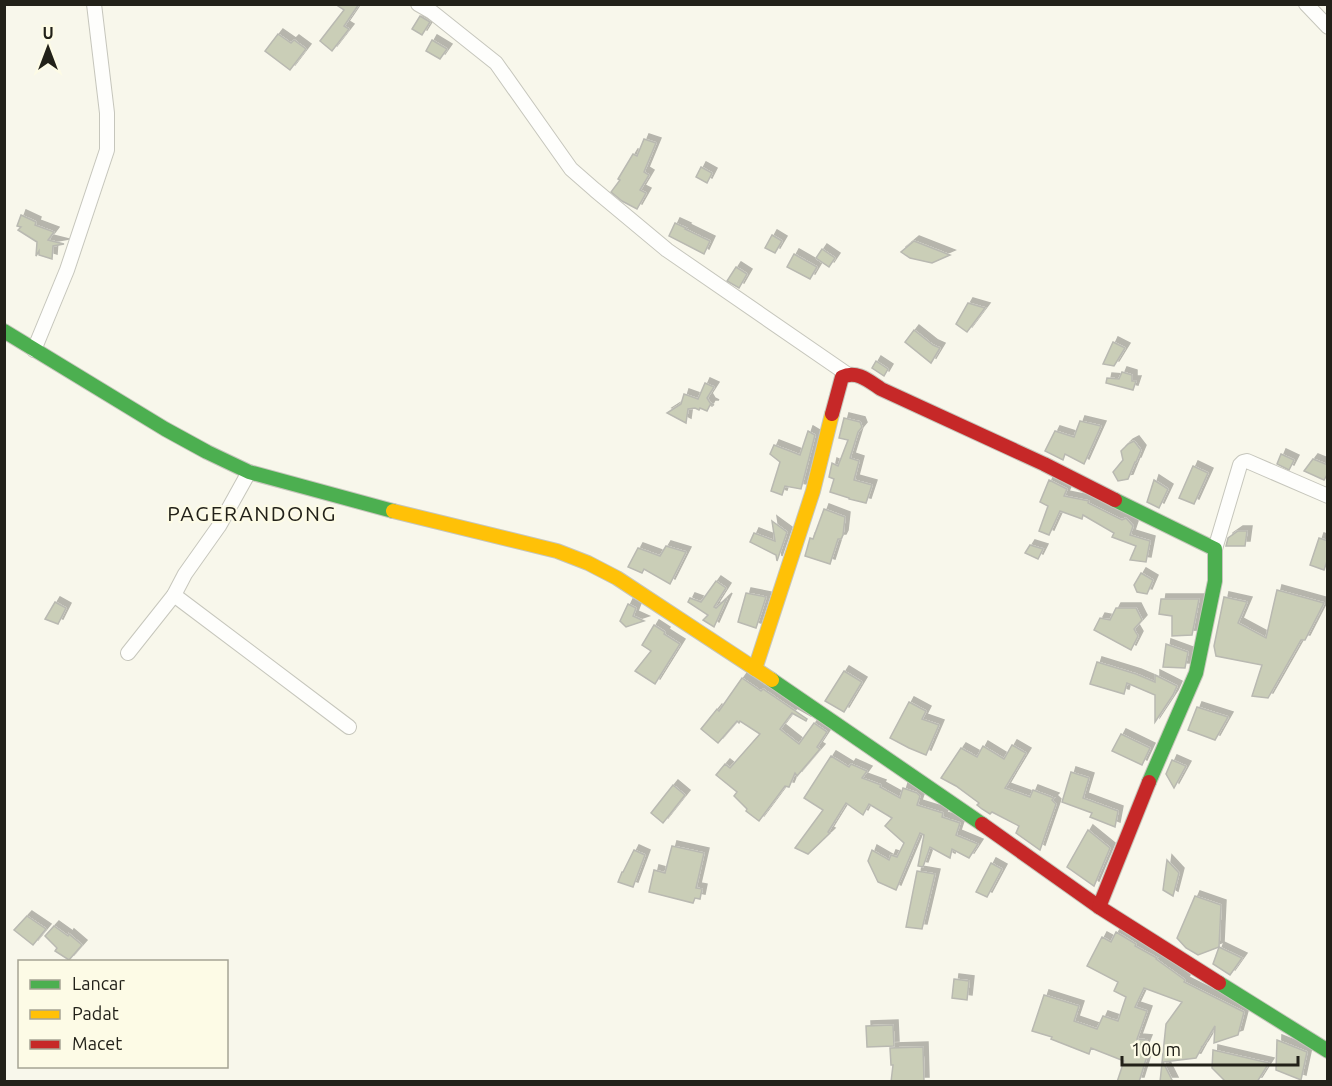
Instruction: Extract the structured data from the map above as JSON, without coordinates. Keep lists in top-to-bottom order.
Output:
{
  "districts": ["PAGERANDONG"],
  "legend": ["Lancar", "Padat", "Macet"],
  "scale_bar": "100 m",
  "north": "top"
}
